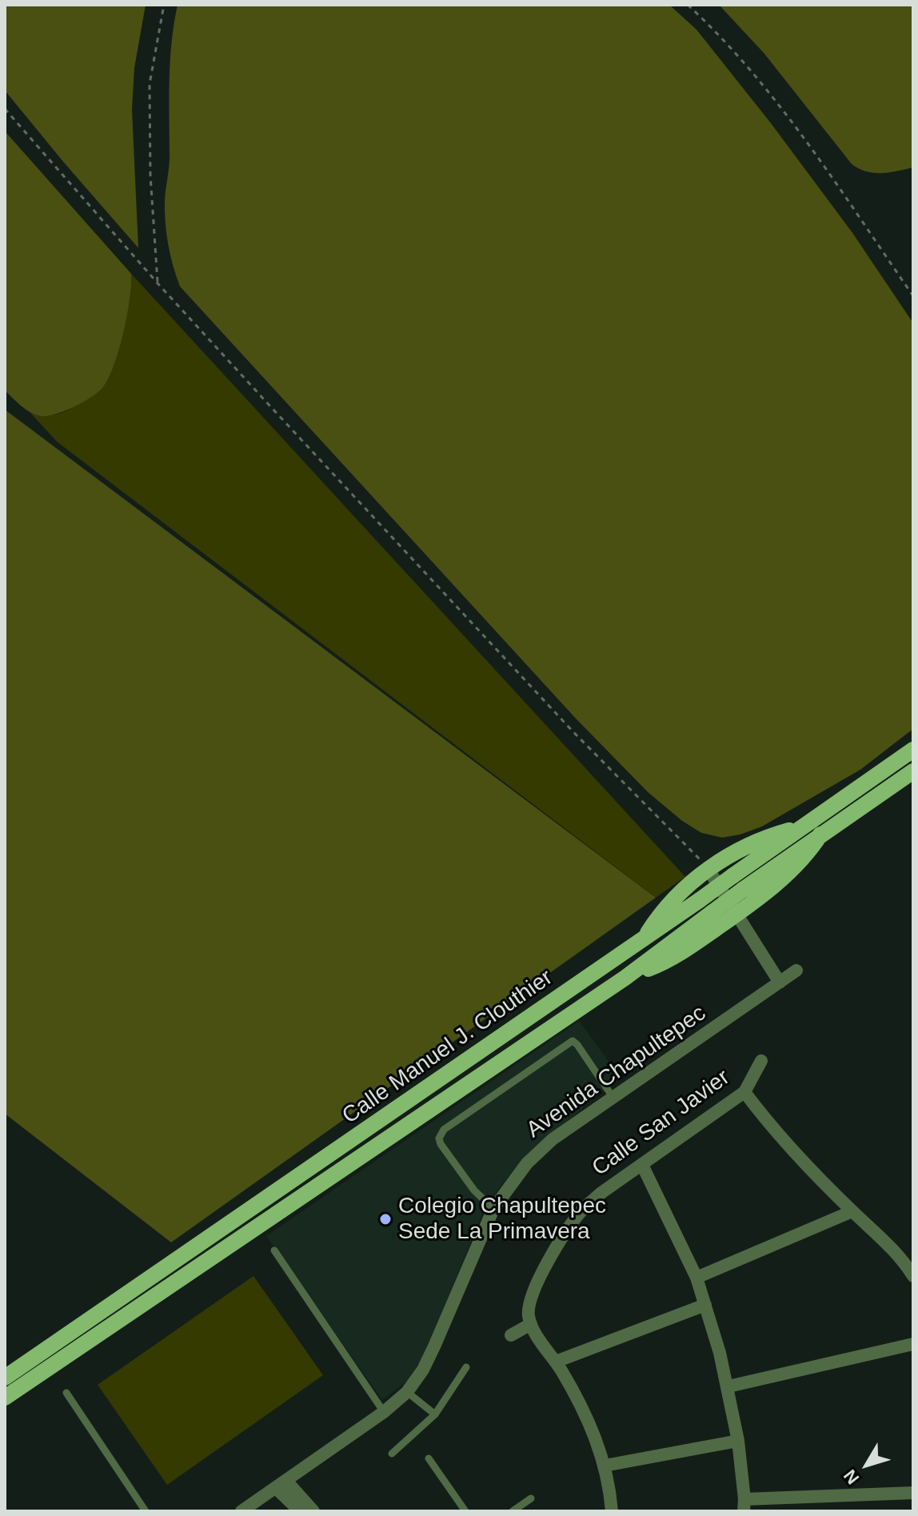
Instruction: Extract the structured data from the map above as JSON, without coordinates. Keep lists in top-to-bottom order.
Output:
{
  "streets": {
    "main road": ["Calle Manuel J. Clouthier"],
    "street": ["Avenida Chapultepec", "Calle San Javier"]
  },
  "places": ["Colegio Chapultepec Sede La Primavera"],
  "north": "bottom left"
}
